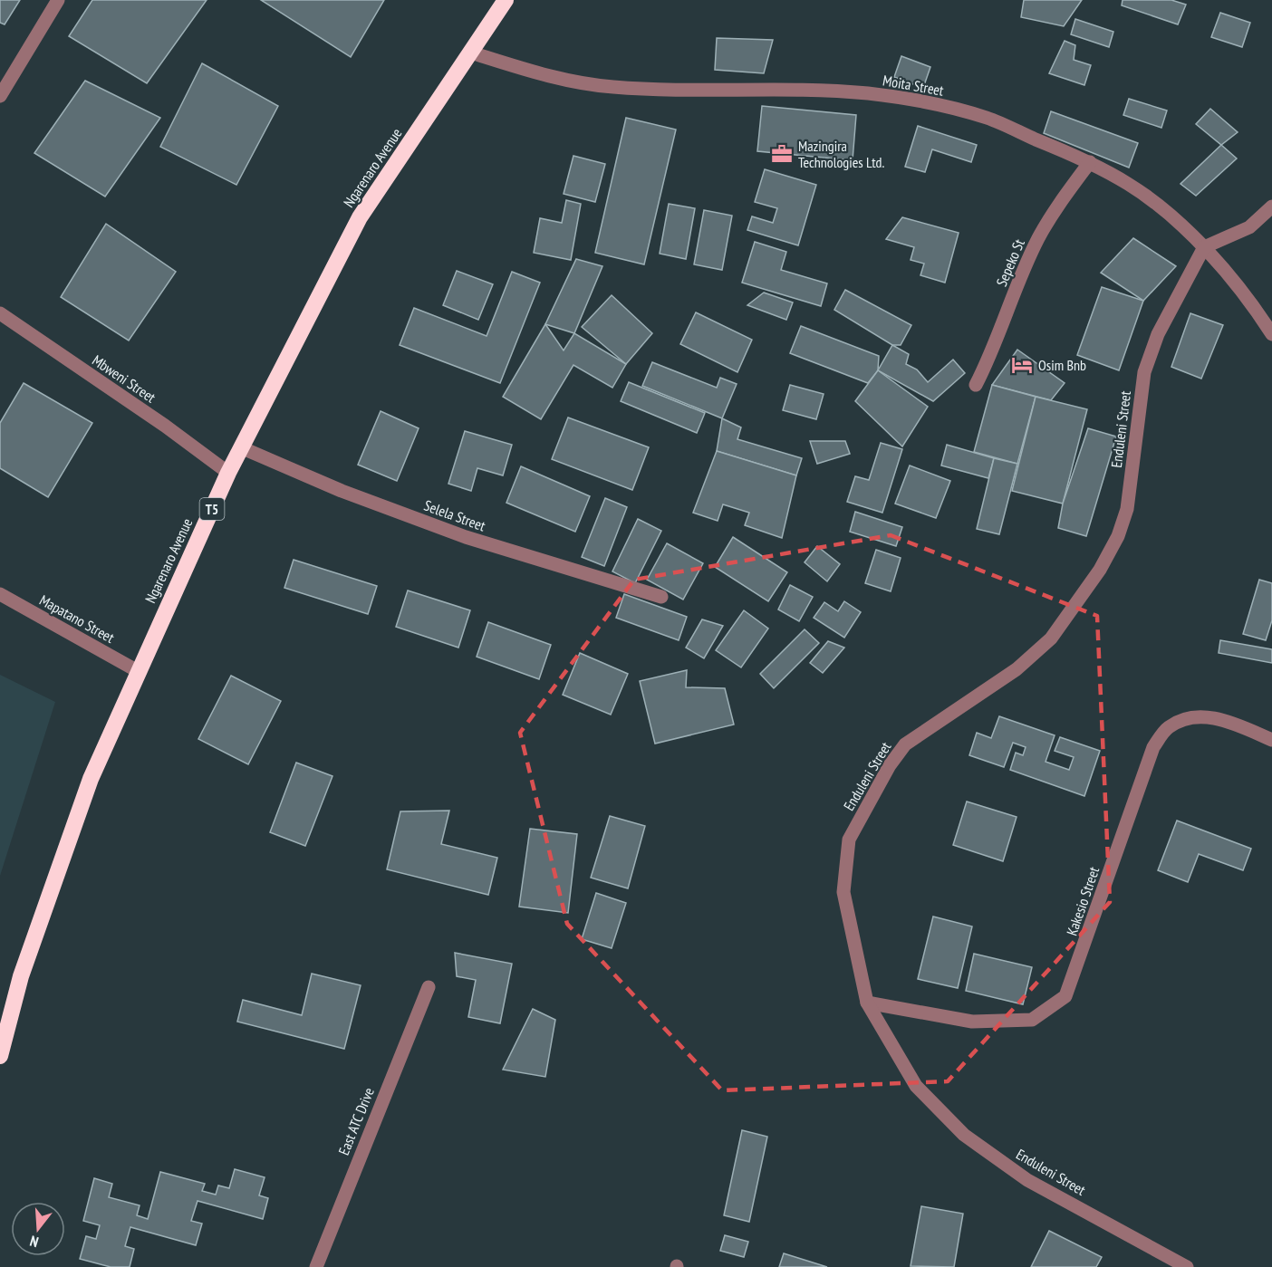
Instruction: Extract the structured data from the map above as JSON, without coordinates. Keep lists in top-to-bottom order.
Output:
{
  "streets": {
    "highway": ["Ngarenaro Avenue", "T5"],
    "street": [
      "Moita Street",
      "Sepeko St",
      "Mbweni Street",
      "Enduleni Street",
      "Selela Street",
      "Mapatano Street",
      "Kakesio Street",
      "East ATC Drive"
    ]
  },
  "crossings": [
    ["Moita Street", "Ngarenaro Avenue"],
    ["Moita Street", "Sepeko St"],
    ["Moita Street", "Enduleni Street"],
    ["Ngarenaro Avenue", "Mbweni Street"],
    ["Ngarenaro Avenue", "Selela Street"],
    ["Ngarenaro Avenue", "Mapatano Street"],
    ["Enduleni Street", "Kakesio Street"]
  ],
  "places": {
    "office": ["Mazingira Technologies Ltd."],
    "hotel": ["Osim Bnb"]
  },
  "north": "bottom"
}
